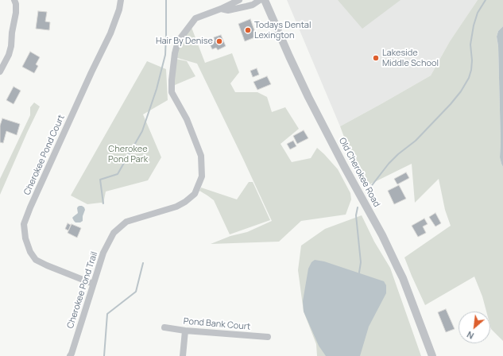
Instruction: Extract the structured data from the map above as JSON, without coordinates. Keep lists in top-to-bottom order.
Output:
{
  "streets": {
    "street": [
      "Cherokee Pond Court",
      "Old Cherokee Road",
      "Cherokee Pond Trail",
      "Pond Bank Court"
    ]
  },
  "crossings": [
    ["Cherokee Pond Court", "Cherokee Pond Trail"]
  ],
  "parks": ["Cherokee Pond Park"],
  "places": ["Todays Dental Lexington", "Hair By Denise", "Lakeside Middle School"],
  "north": "bottom left"
}
